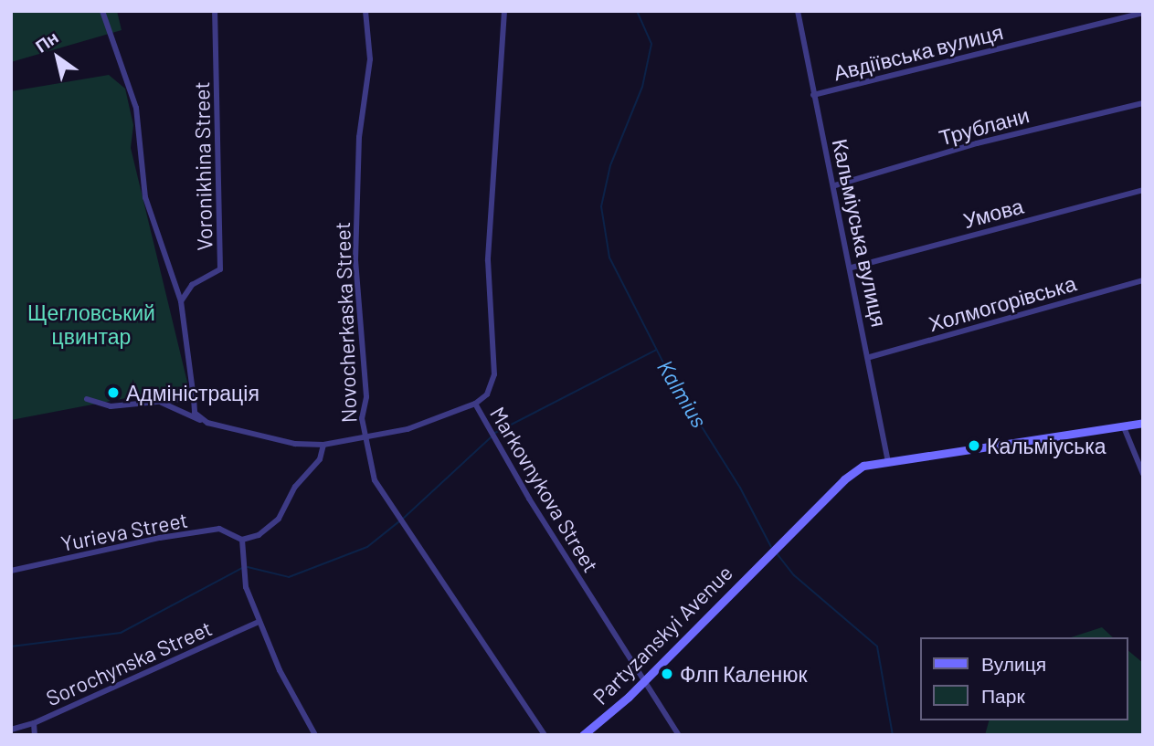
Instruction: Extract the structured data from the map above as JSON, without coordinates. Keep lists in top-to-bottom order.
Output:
{
  "streets": {
    "street": [
      "Авдіївська вулиця",
      "Трублани",
      "Voronikhina Street",
      "Умова",
      "Кальміуська вулиця",
      "Холмогорівська",
      "Novocherkaska Street",
      "Markovnykova Street",
      "Yurieva Street",
      "Partyzanskyi Avenue",
      "Sorochynska Street"
    ]
  },
  "crossings": [
    ["Авдіївська вулиця", "Кальміуська вулиця"],
    ["Трублани", "Кальміуська вулиця"],
    ["Умова", "Кальміуська вулиця"],
    ["Кальміуська вулиця", "Холмогорівська"],
    ["Кальміуська вулиця", "Partyzanskyi Avenue"],
    ["Markovnykova Street", "Partyzanskyi Avenue"]
  ],
  "water": ["Kalmius"],
  "parks": ["Щегловський цвинтар"],
  "places": ["Адміністрація", "Кальміуська", "Флп Каленюк"],
  "legend": ["Вулиця", "Парк"],
  "north": "top left"
}
